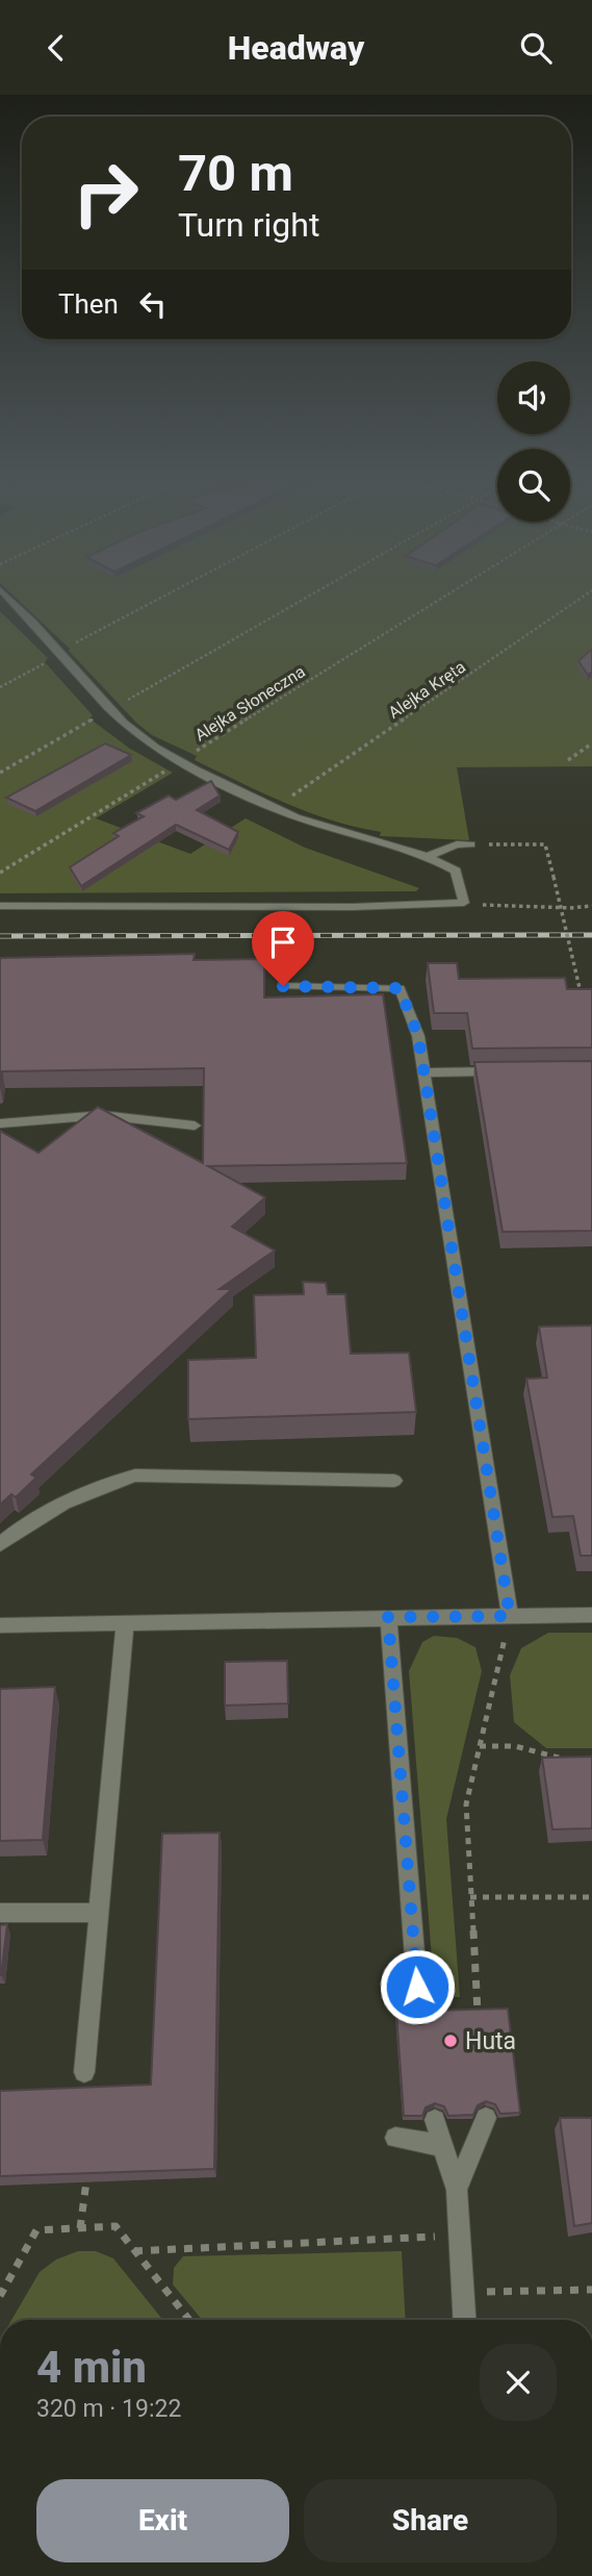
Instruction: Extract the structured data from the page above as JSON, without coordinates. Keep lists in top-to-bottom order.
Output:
{
  "streets": {
    "path": ["Alejka Kręta", "Alejka Słoneczna"]
  },
  "places": ["Huta"],
  "page": {
    "header": "Headway",
    "turn": ["70 m", "Turn right"],
    "then": "Then",
    "heading": ["4 min", "320 m · 19:22"],
    "buttons": ["Exit", "Share"]
  }
}
